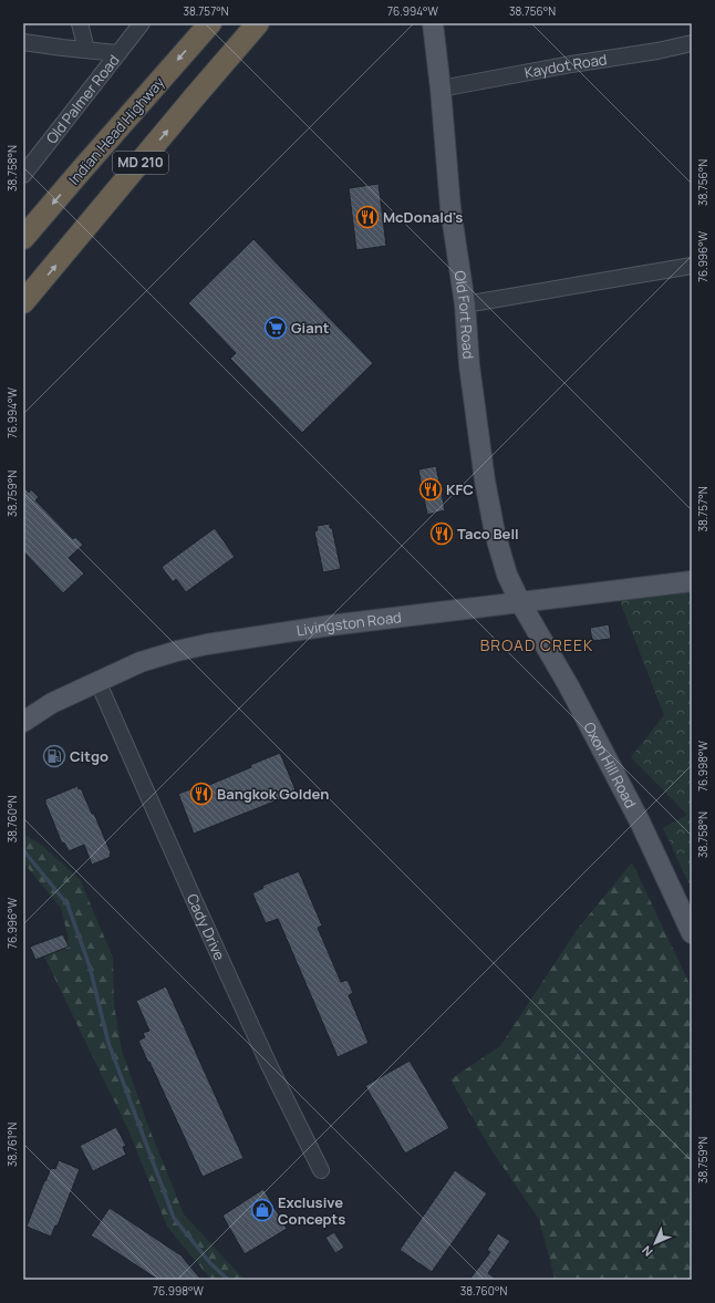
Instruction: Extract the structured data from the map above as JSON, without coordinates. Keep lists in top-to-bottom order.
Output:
{
  "streets": {
    "highway": ["Indian Head Highway", "MD 210"],
    "main road": ["Old Fort Road", "Livingston Road", "Oxon Hill Road"],
    "street": ["Kaydot Road", "Old Palmer Road", "Cady Drive"]
  },
  "crossings": [
    ["Kaydot Road", "Old Fort Road"],
    ["Old Fort Road", "Livingston Road"],
    ["Old Fort Road", "Oxon Hill Road"],
    ["Livingston Road", "Oxon Hill Road"],
    ["Livingston Road", "Cady Drive"]
  ],
  "districts": ["BROAD CREEK"],
  "places": {
    "restaurant": [
      "McDonald's",
      "KFC",
      "Taco Bell",
      "Bangkok Golden"
    ],
    "supermarket": ["Giant"],
    "fuel station": ["Citgo"],
    "shop": ["Exclusive Concepts"]
  },
  "north": "bottom left",
  "coordinates": [
    "38.757°N",
    "76.994°W",
    "38.756°N",
    "38.758°N",
    "76.996°W",
    "38.759°N",
    "76.998°W",
    "38.760°N",
    "38.761°N"
  ]
}
